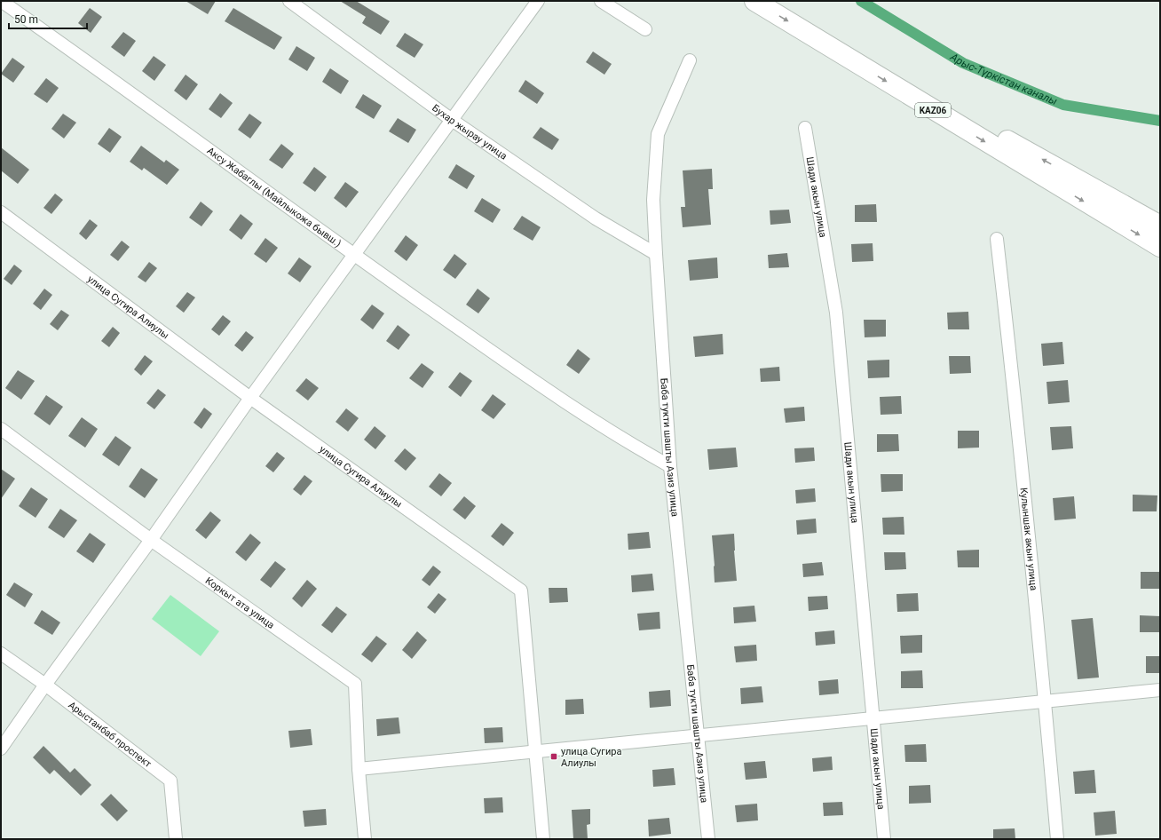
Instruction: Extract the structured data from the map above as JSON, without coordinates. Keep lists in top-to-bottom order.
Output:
{
  "streets": {
    "highway": ["KАZ06"],
    "street": [
      "Бухар жырау улица",
      "Аксу Жабаглы (Майлыкожа бывш.)",
      "Шади акын улица",
      "улица Сугира Алиулы",
      "Баба тукти шашты Азиз улица",
      "Кулыншак акын улица",
      "Коркыт ата улица",
      "Арыстанбаб проспект"
    ]
  },
  "crossings": [
    ["Бухар жырау улица", "Баба тукти шашты Азиз улица"],
    ["Аксу Жабаглы (Майлыкожа бывш.)", "Баба тукти шашты Азиз улица"]
  ],
  "water": ["Арыс-Түркістан каналы"],
  "places": {
    "transit": ["улица Сугира Алиулы"]
  },
  "scale_bar": "50 m"
}
